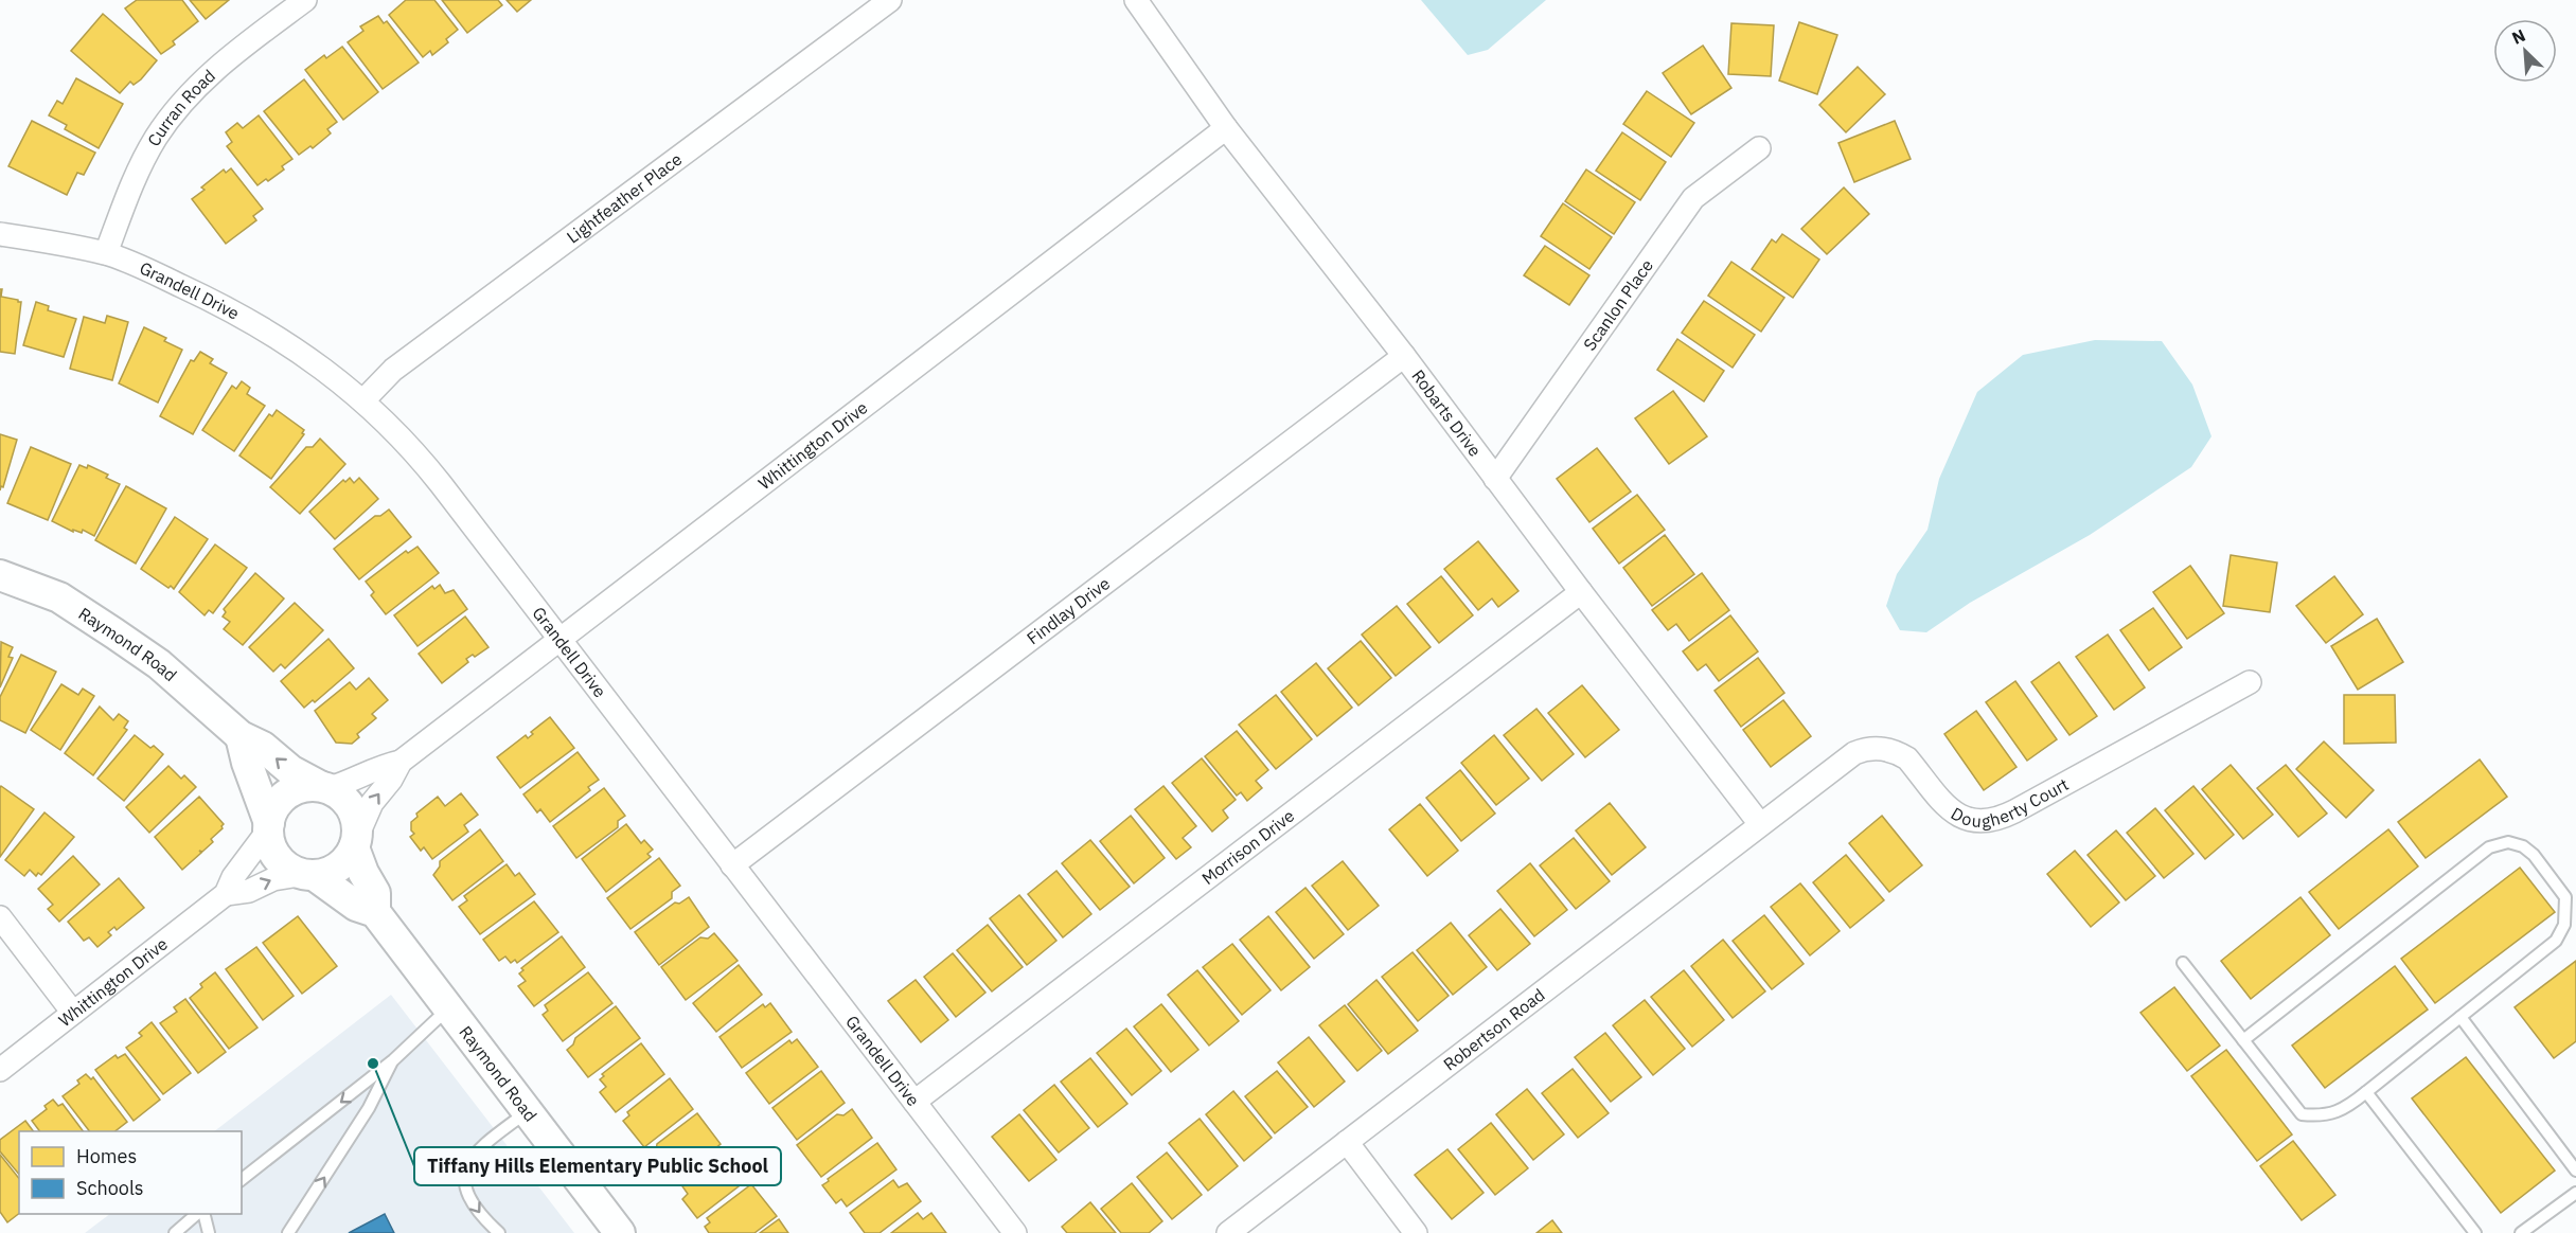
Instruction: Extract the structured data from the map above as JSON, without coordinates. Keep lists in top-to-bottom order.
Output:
{
  "streets": {
    "street": [
      "Curran Road",
      "Lightfeather Place",
      "Grandell Drive",
      "Scanlon Place",
      "Robarts Drive",
      "Whittington Drive",
      "Findlay Drive",
      "Raymond Road",
      "Dougherty Court",
      "Morrison Drive",
      "Robertson Road"
    ]
  },
  "crossings": [
    ["Curran Road", "Grandell Drive"],
    ["Lightfeather Place", "Grandell Drive"],
    ["Grandell Drive", "Whittington Drive"],
    ["Grandell Drive", "Findlay Drive"],
    ["Grandell Drive", "Morrison Drive"],
    ["Scanlon Place", "Robarts Drive"],
    ["Robarts Drive", "Whittington Drive"],
    ["Robarts Drive", "Findlay Drive"],
    ["Robarts Drive", "Dougherty Court"],
    ["Robarts Drive", "Morrison Drive"],
    ["Robarts Drive", "Robertson Road"],
    ["Whittington Drive", "Raymond Road"],
    ["Dougherty Court", "Robertson Road"]
  ],
  "places": ["Tiffany Hills Elementary Public School"],
  "legend": ["Homes", "Schools"],
  "north": "top left"
}
